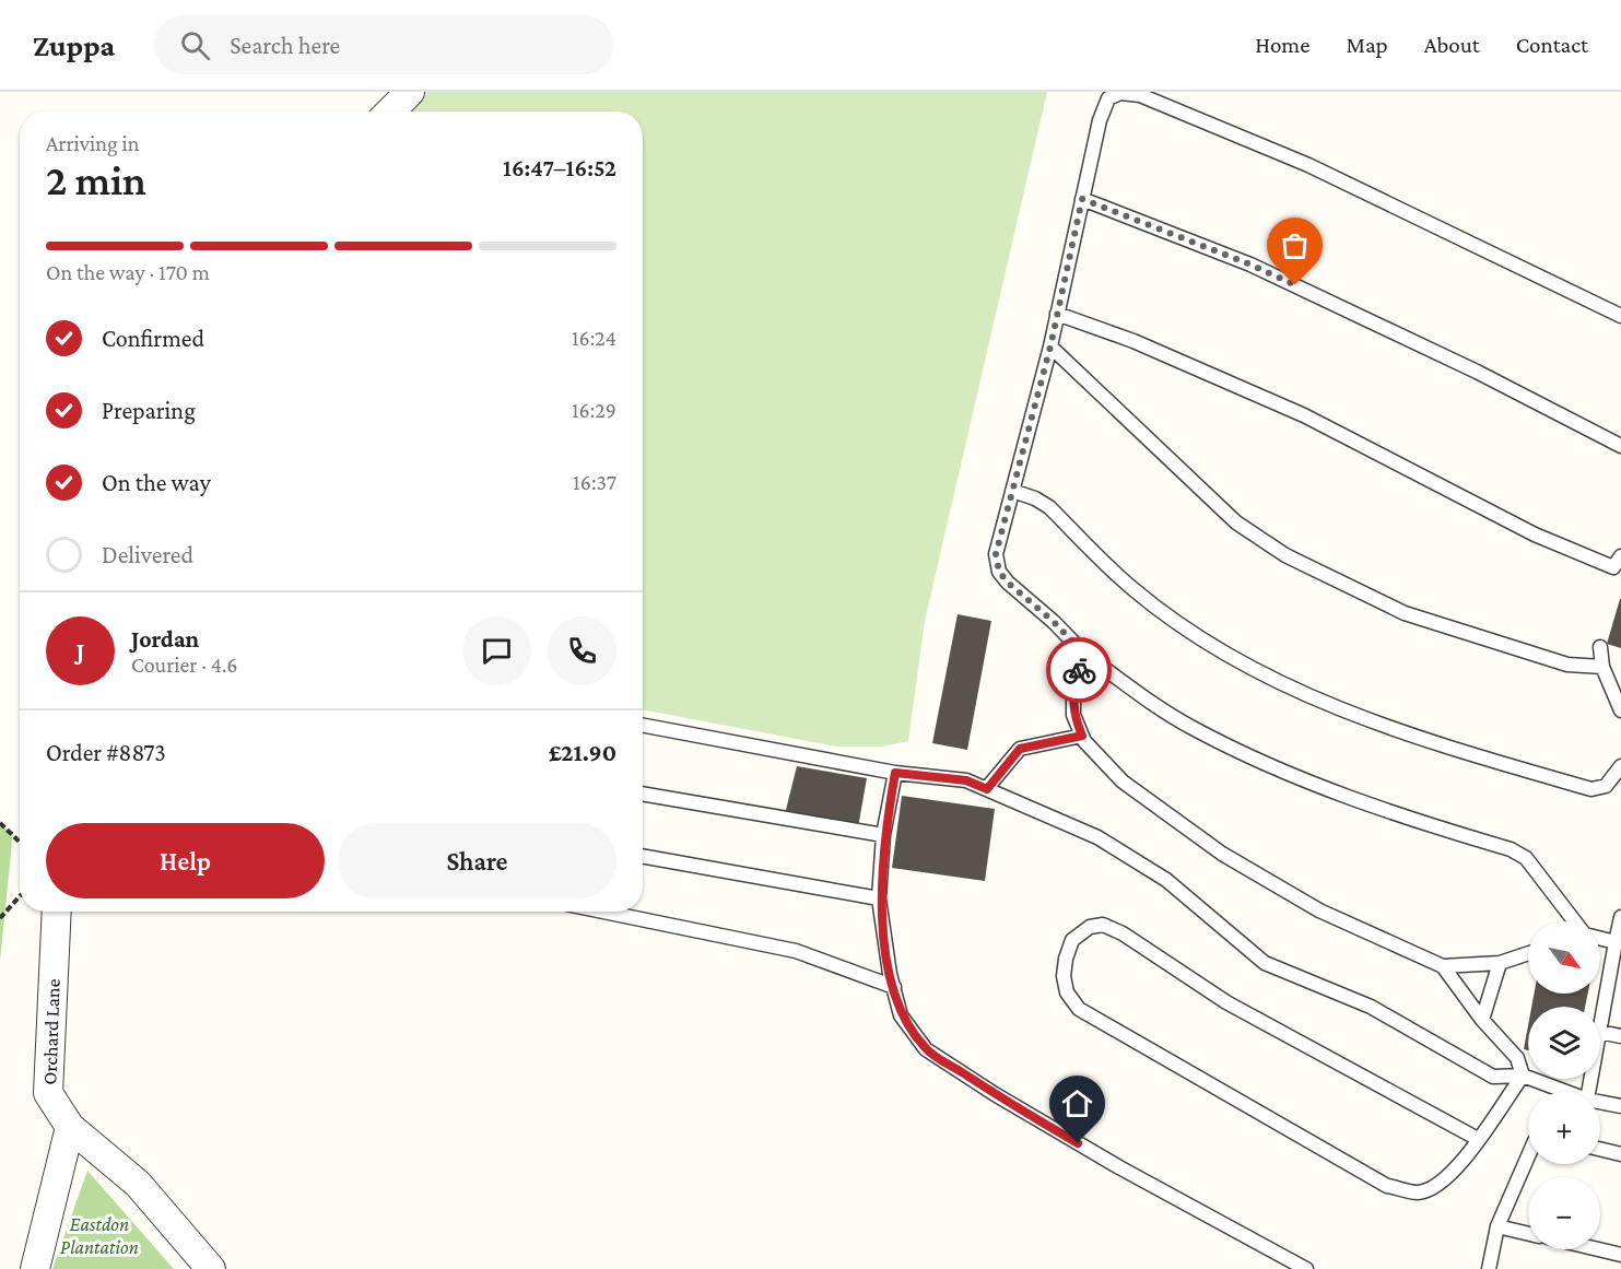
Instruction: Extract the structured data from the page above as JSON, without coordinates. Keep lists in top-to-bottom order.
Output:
{
  "streets": {
    "street": ["Orchard Lane"]
  },
  "parks": ["Eastdon Plantation"],
  "north": "bottom right",
  "page": {
    "header": "Zuppa",
    "search": "Search here",
    "nav": [
      "Home",
      "Map",
      "About",
      "Contact"
    ],
    "heading": ["2 min", "Arriving in", "16:47–16:52"],
    "panel": [
      "Jordan",
      "Courier · 4.6",
      "Order #8873",
      "£21.90"
    ],
    "bar": "On the way · 170 m",
    "list": [
      ["Confirmed", "16:24"],
      ["Preparing", "16:29"],
      ["On the way", "16:37"],
      "Delivered"
    ],
    "round": "J",
    "buttons": ["Help", "Share"],
    "map_buttons": ["+", "−"]
  }
}
